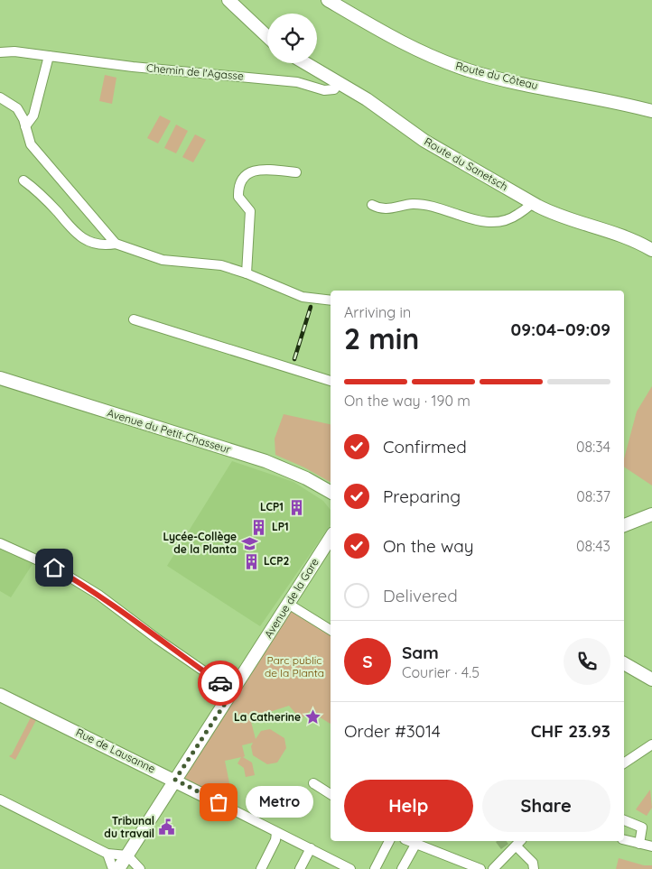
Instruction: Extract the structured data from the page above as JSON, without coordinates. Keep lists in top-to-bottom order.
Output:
{
  "streets": {
    "street": [
      "Chemin de l'Agasse",
      "Route du Côteau",
      "Route du Sanetsch",
      "Avenue du Petit-Chasseur",
      "Avenue de la Gare",
      "Rue de Lausanne"
    ]
  },
  "crossings": [
    ["Chemin de l'Agasse", "Route du Sanetsch"],
    ["Avenue de la Gare", "Rue de Lausanne"]
  ],
  "parks": ["Parc public de la Planta"],
  "places": {
    "building": ["LCP1", "LP1", "LCP2"],
    "school or university": ["Lycée-Collège de la Planta"],
    "place": ["La Catherine"],
    "other": ["Metro"],
    "public building": ["Tribunal du travail"]
  },
  "page": {
    "heading": ["2 min", "Arriving in", "09:04–09:09"],
    "panel": [
      "Sam",
      "Courier · 4.5",
      "Order #3014",
      "CHF 23.93"
    ],
    "bar": "On the way · 190 m",
    "list": [
      ["Confirmed", "08:34"],
      ["Preparing", "08:37"],
      ["On the way", "08:43"],
      "Delivered"
    ],
    "round": "S",
    "buttons": ["Help", "Share"],
    "bubble": "Metro"
  }
}
